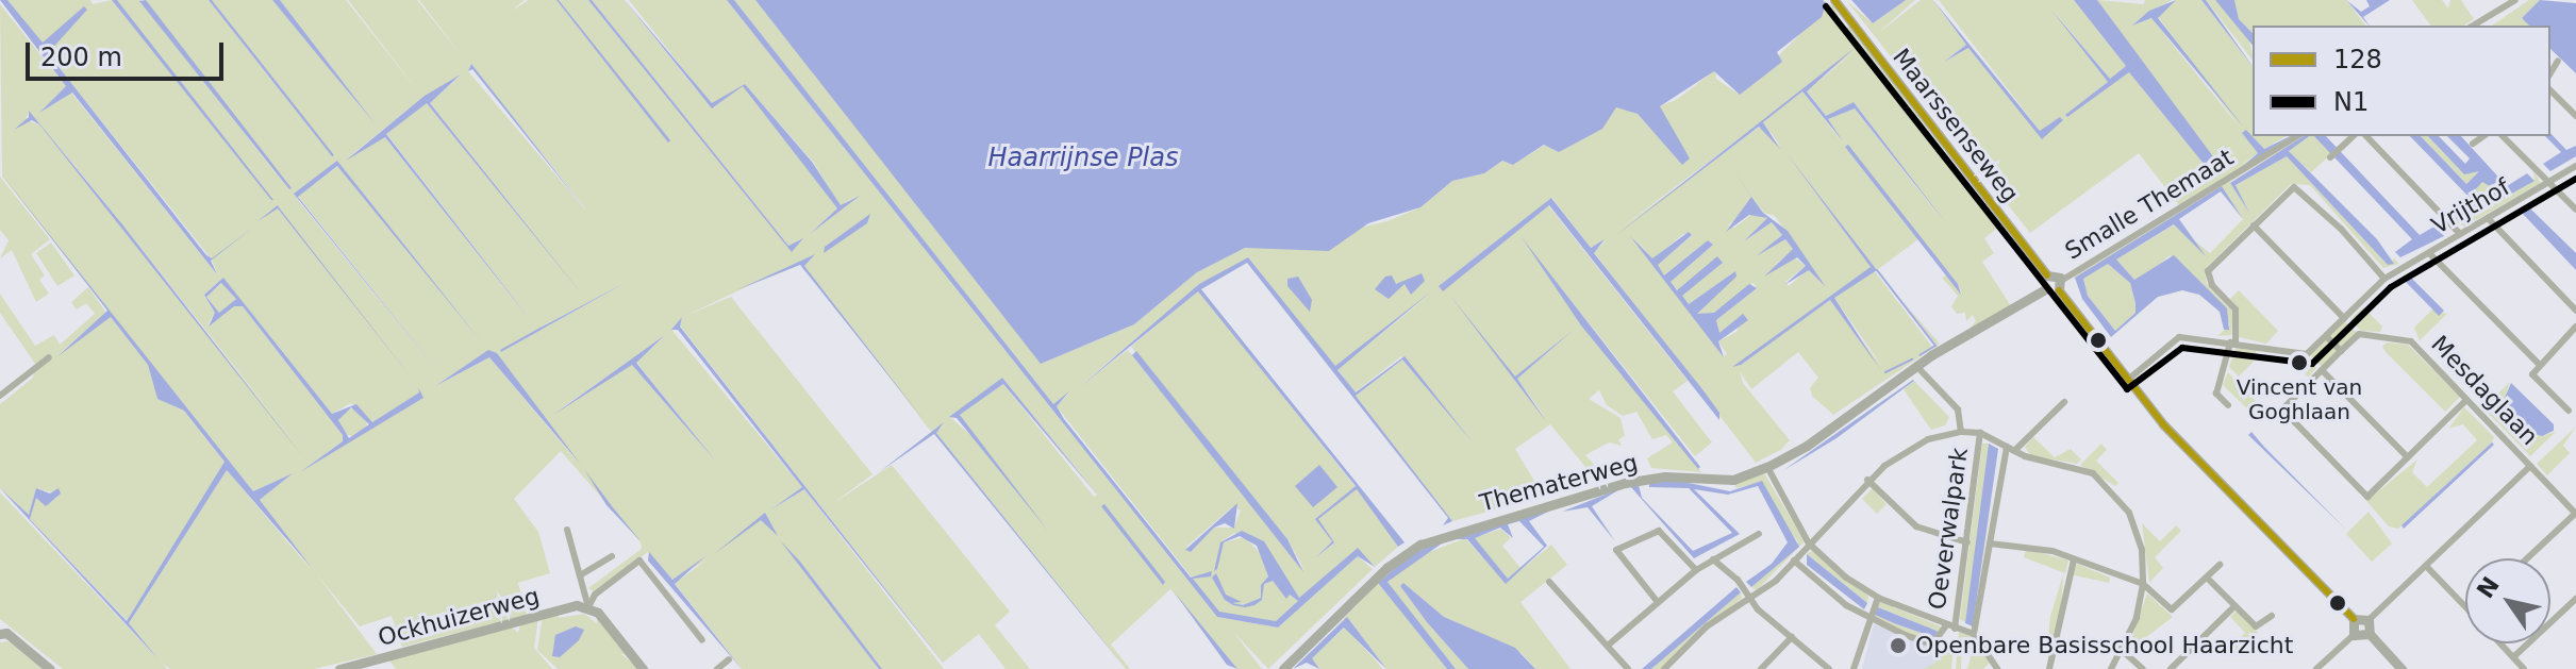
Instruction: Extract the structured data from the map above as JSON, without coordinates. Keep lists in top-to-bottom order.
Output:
{
  "streets": {
    "street": [
      "Maarssenseweg",
      "Smalle Themaat",
      "Vrijthof",
      "Mesdaglaan",
      "Thematerweg",
      "Oeverwalpark",
      "Ockhuizerweg"
    ]
  },
  "water": ["Haarrijnse Plas"],
  "places": ["Vincent van Goghlaan", "Openbare Basisschool Haarzicht"],
  "lines": ["transit line 128", "transit line N1"],
  "legend": ["128", "N1"],
  "scale_bar": "200 m",
  "north": "top left"
}
